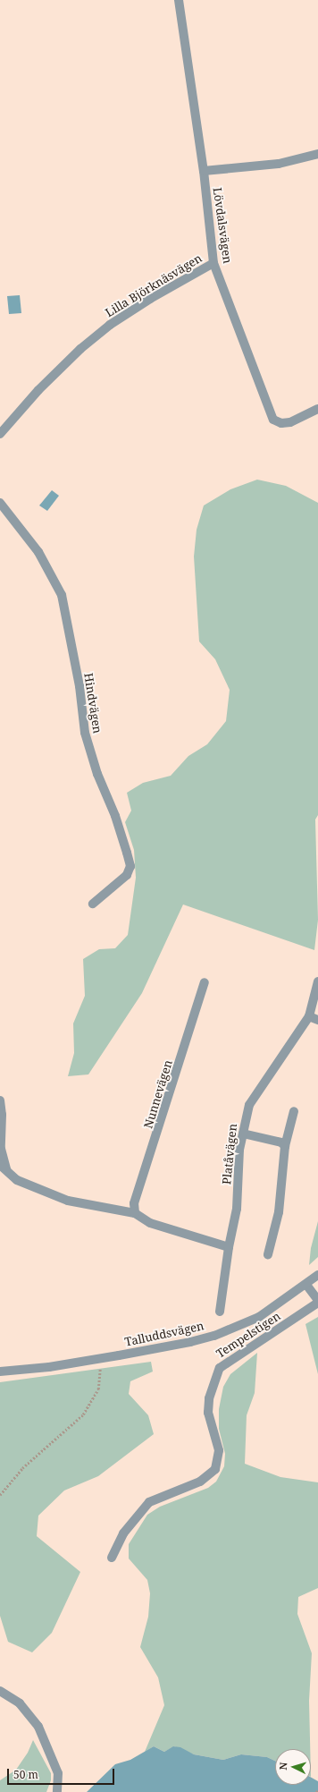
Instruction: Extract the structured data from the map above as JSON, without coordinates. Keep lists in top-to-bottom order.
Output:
{
  "streets": {
    "street": [
      "Lövdalsvägen",
      "Lilla Björknäsvägen",
      "Hindvägen",
      "Nunnevägen",
      "Platåvägen",
      "Talluddsvägen",
      "Tempelstigen"
    ]
  },
  "crossings": [
    ["Lövdalsvägen", "Lilla Björknäsvägen"]
  ],
  "scale_bar": "50 m",
  "north": "left"
}
